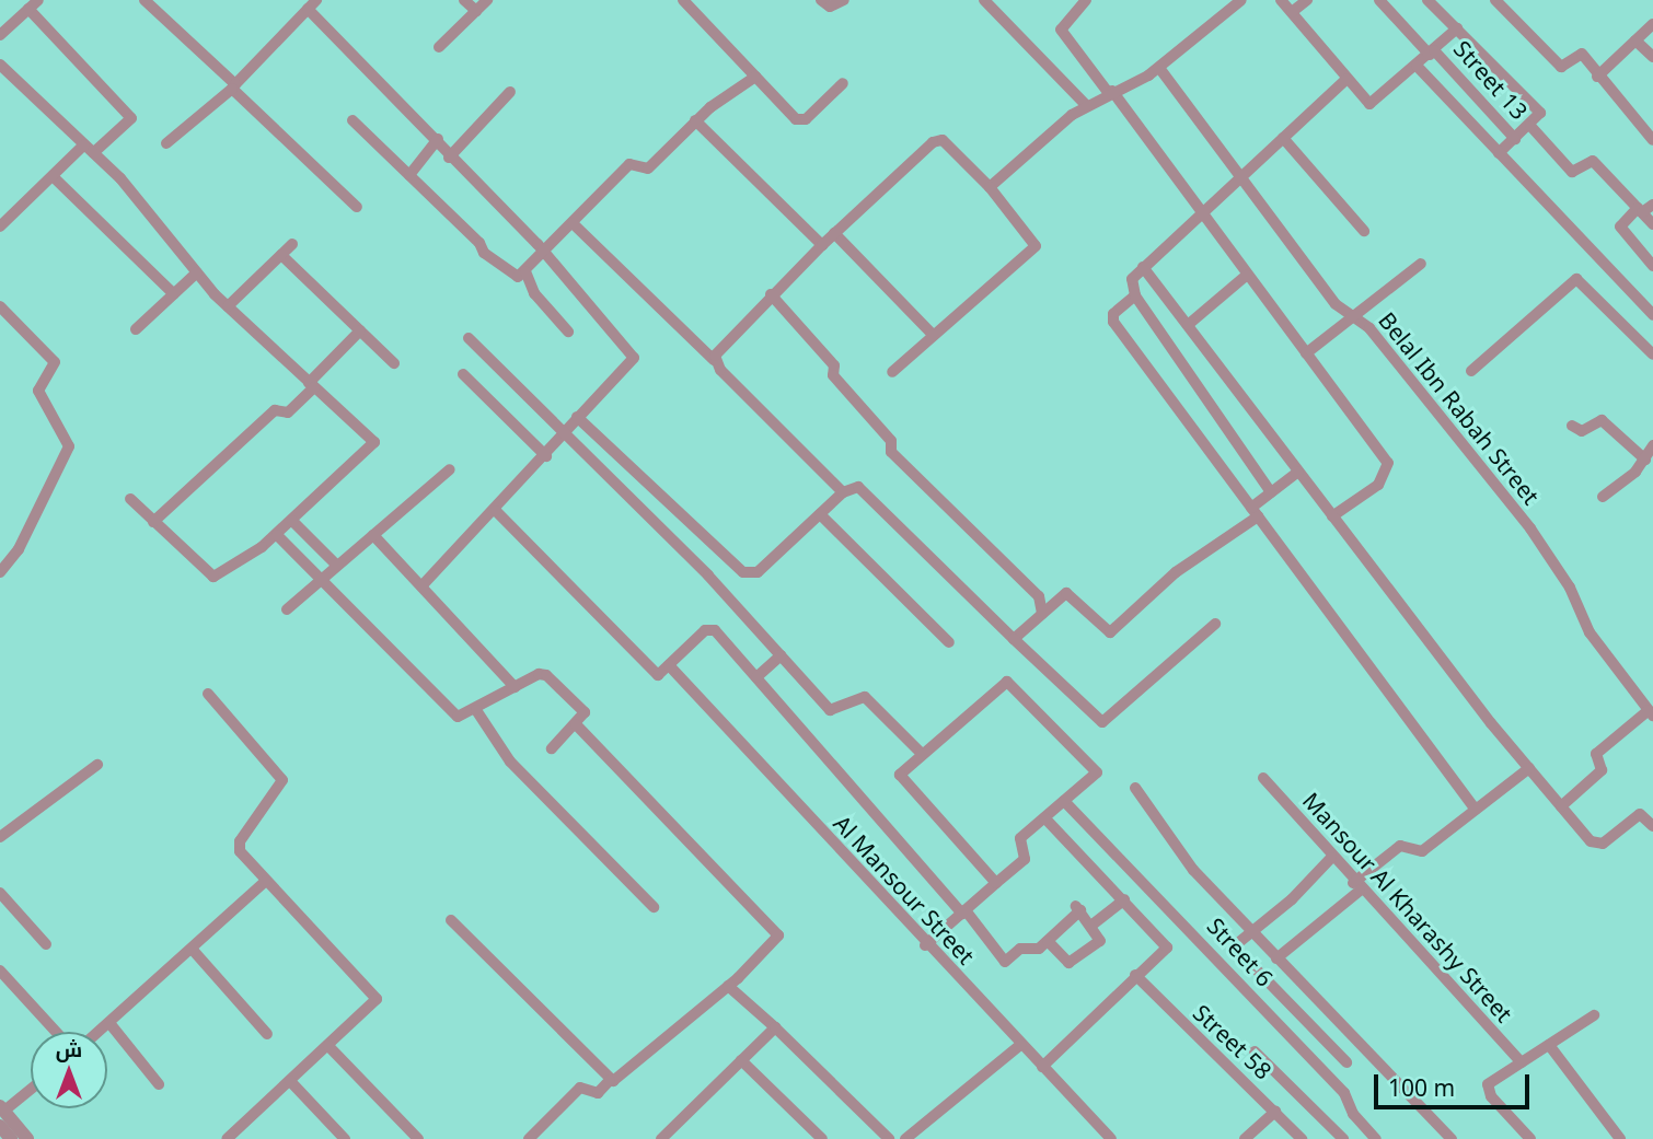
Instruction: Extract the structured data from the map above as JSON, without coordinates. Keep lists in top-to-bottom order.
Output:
{
  "streets": {
    "street": [
      "Street 13",
      "Belal Ibn Rabah Street",
      "Al Mansour Street",
      "Mansour Al Kharashy Street",
      "Street 6",
      "Street 58"
    ]
  },
  "scale_bar": "100 m",
  "north": "top"
}
